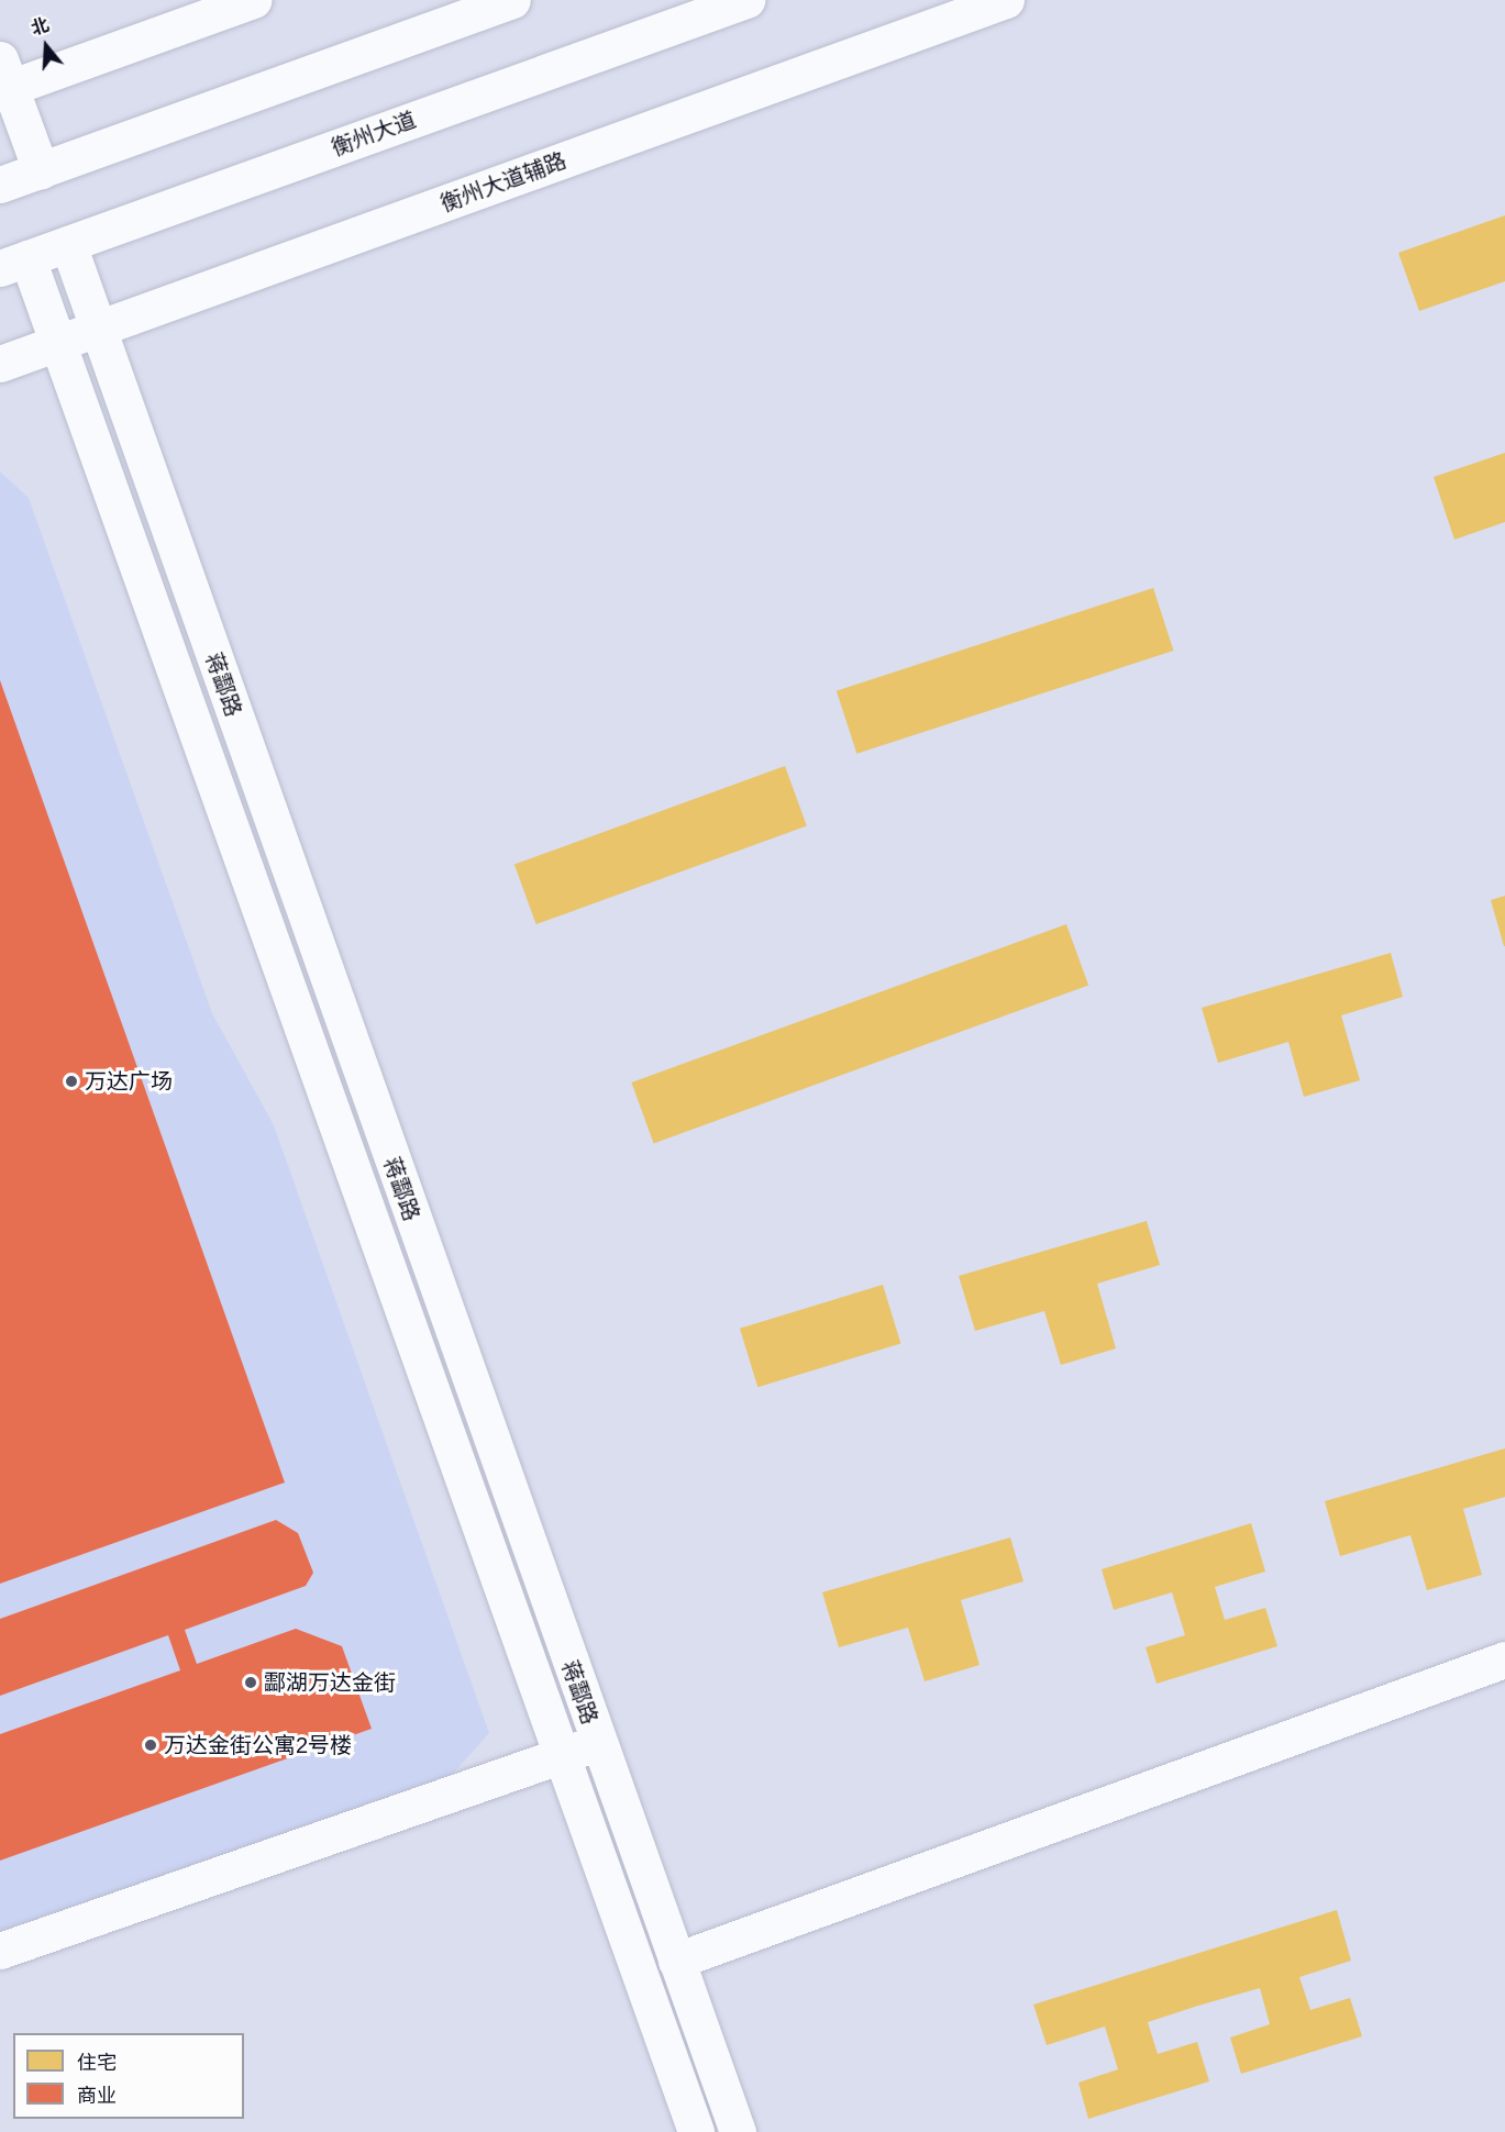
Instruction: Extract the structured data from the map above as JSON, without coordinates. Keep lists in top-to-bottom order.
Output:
{
  "streets": {
    "main road": ["衡州大道", "衡州大道辅路", "蒋酃路"]
  },
  "crossings": [
    ["衡州大道", "蒋酃路"],
    ["衡州大道辅路", "蒋酃路"]
  ],
  "places": ["万达广场", "酃湖万达金街", "万达金街公寓2号楼"],
  "legend": ["住宅", "商业"],
  "north": "top"
}
